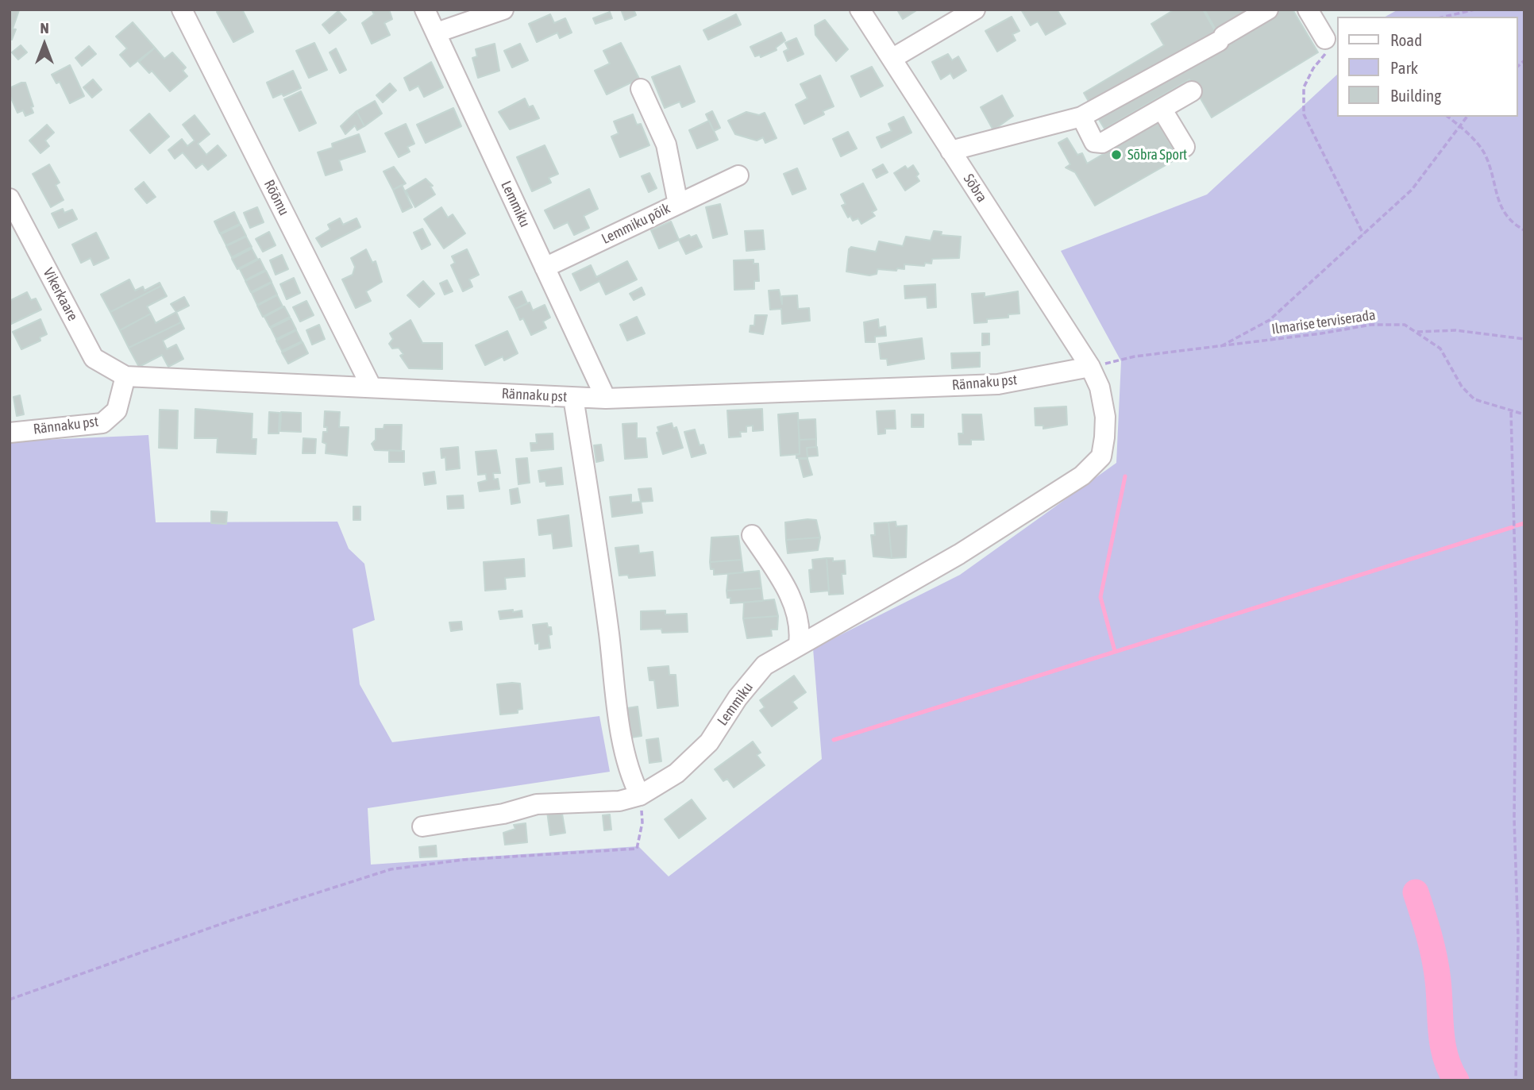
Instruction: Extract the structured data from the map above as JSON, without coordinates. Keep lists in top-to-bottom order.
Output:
{
  "streets": {
    "street": [
      "Sõbra",
      "Rõõmu",
      "Lemmiku",
      "Lemmiku põik",
      "Vikerkaare",
      "Rännaku pst"
    ],
    "path": ["Ilmarise terviserada"]
  },
  "crossings": [
    ["Sõbra", "Lemmiku"],
    ["Sõbra", "Ilmarise terviserada"],
    ["Sõbra", "Rännaku pst"],
    ["Rõõmu", "Rännaku pst"],
    ["Lemmiku", "Lemmiku põik"],
    ["Lemmiku", "Ilmarise terviserada"],
    ["Lemmiku", "Rännaku pst"],
    ["Vikerkaare", "Rännaku pst"],
    ["Ilmarise terviserada", "Rännaku pst"]
  ],
  "places": ["Sõbra Sport"],
  "legend": ["Road", "Park", "Building"],
  "north": "top"
}
